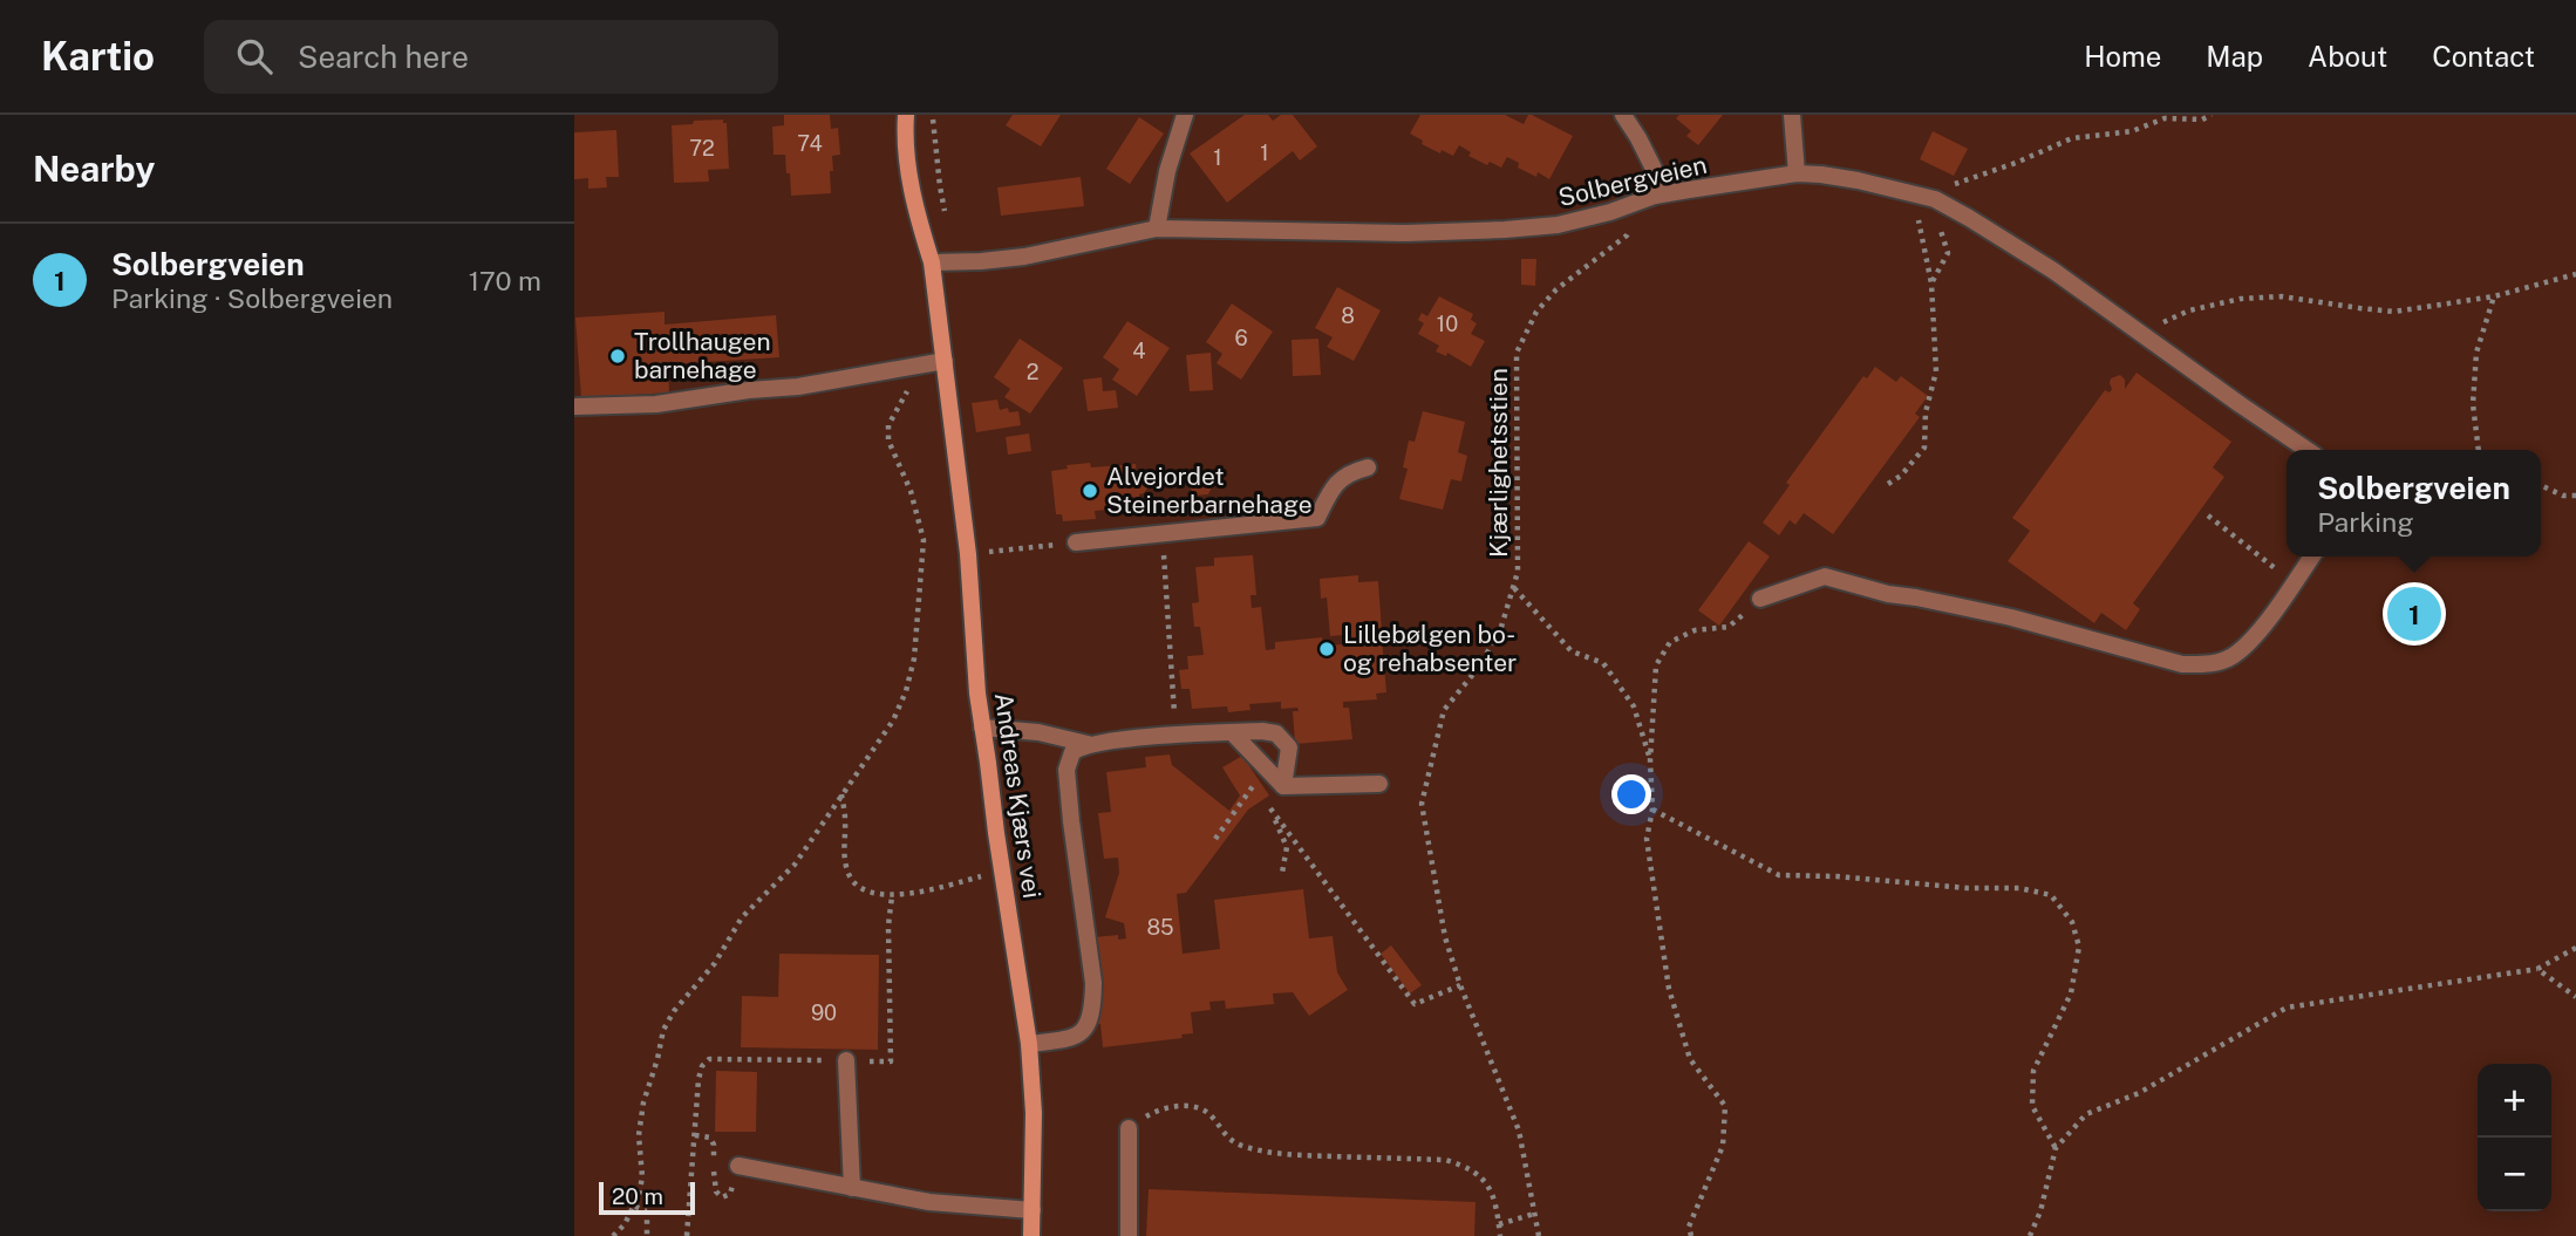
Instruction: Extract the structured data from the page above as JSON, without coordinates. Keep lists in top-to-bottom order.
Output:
{
  "streets": {
    "street": ["Solbergveien", "Andreas Kjærs vei"],
    "path": ["Kjærlighetsstien"]
  },
  "crossings": [
    ["Solbergveien", "Kjærlighetsstien"],
    ["Solbergveien", "Andreas Kjærs vei"]
  ],
  "places": ["Trollhaugen barnehage", "Alvejordet Steinerbarnehage", "Lillebølgen bo- og rehabsenter"],
  "house_numbers": [
    "74",
    "72",
    "1",
    "1",
    "8",
    "10",
    "6",
    "4",
    "2",
    "85",
    "90"
  ],
  "scale_bar": "20 m",
  "page": {
    "header": "Kartio",
    "search": "Search here",
    "nav": [
      "Home",
      "Map",
      "About",
      "Contact"
    ],
    "heading": "Nearby",
    "list": [
      {
        "mark": "1",
        "name": "Solbergveien",
        "note": "Parking · Solbergveien",
        "value": "170 m"
      }
    ],
    "popup": ["Solbergveien", "Parking"],
    "pins": "1",
    "map_buttons": ["+", "−"],
    "scale": "20 m"
  }
}
